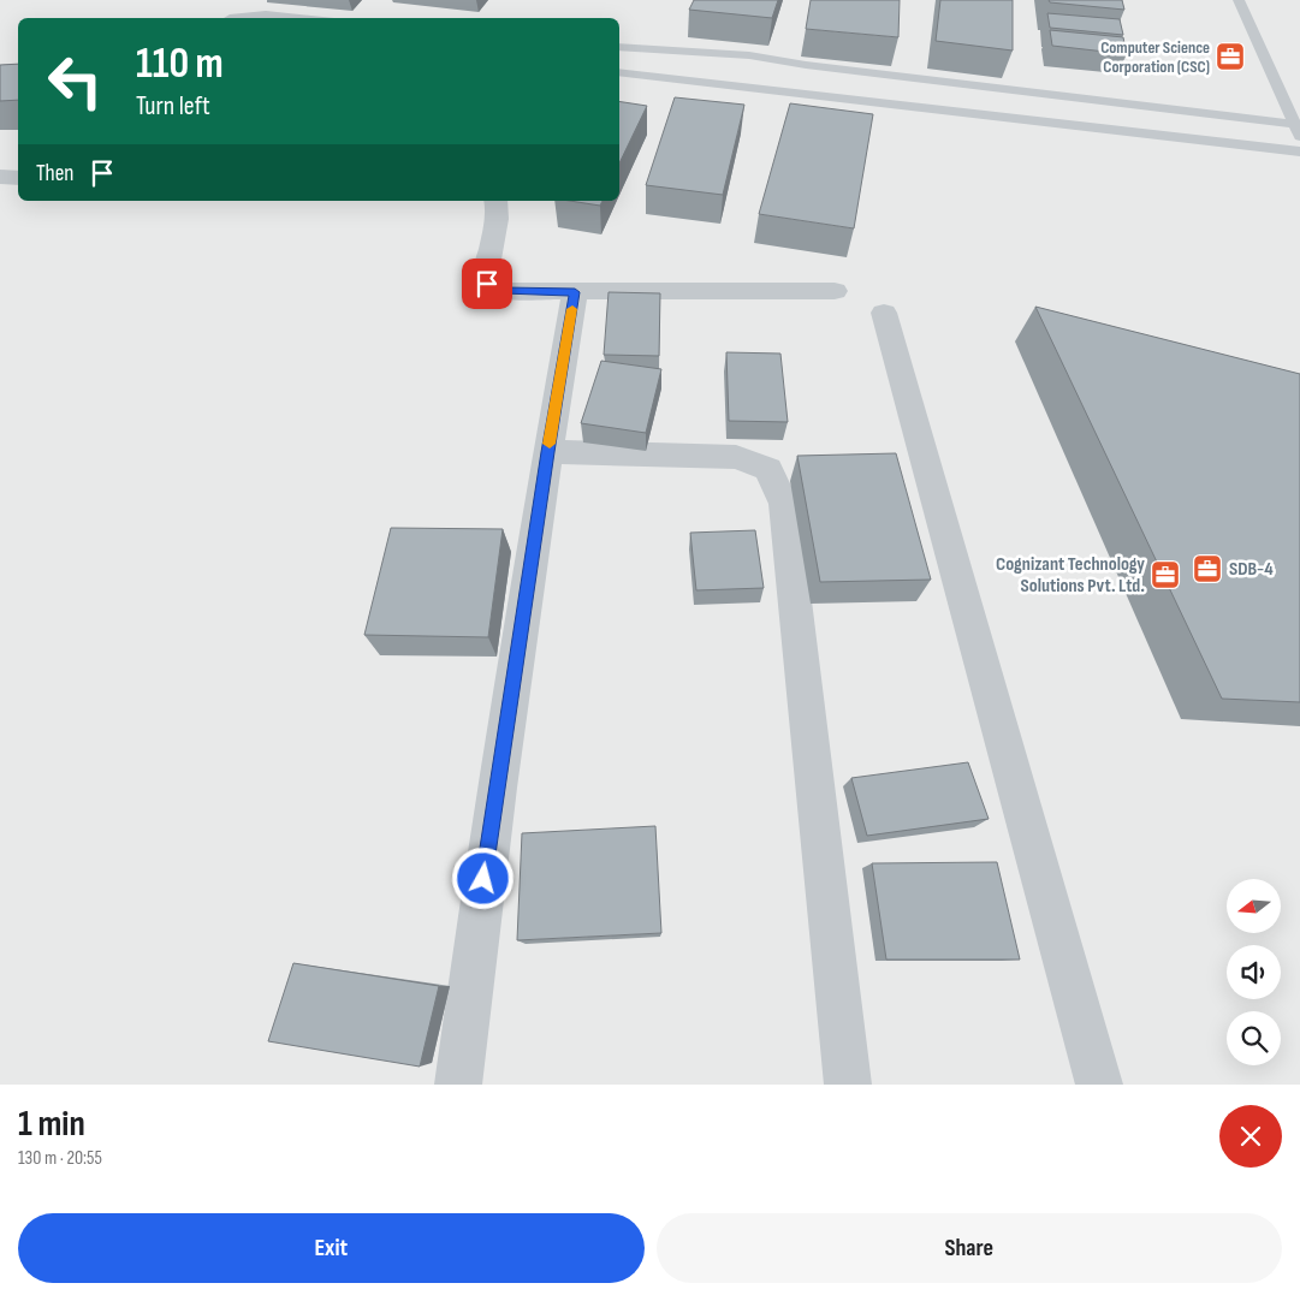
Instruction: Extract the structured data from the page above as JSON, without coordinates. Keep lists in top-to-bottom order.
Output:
{
  "places": {
    "office": ["Computer Science Corporation (CSC)", "SDB-4", "Cognizant Technology Solutions Pvt. Ltd."]
  },
  "north": "left",
  "page": {
    "turn": ["110 m", "Turn left"],
    "then": "Then",
    "heading": ["1 min", "130 m · 20:55"],
    "buttons": ["Exit", "Share"]
  }
}
